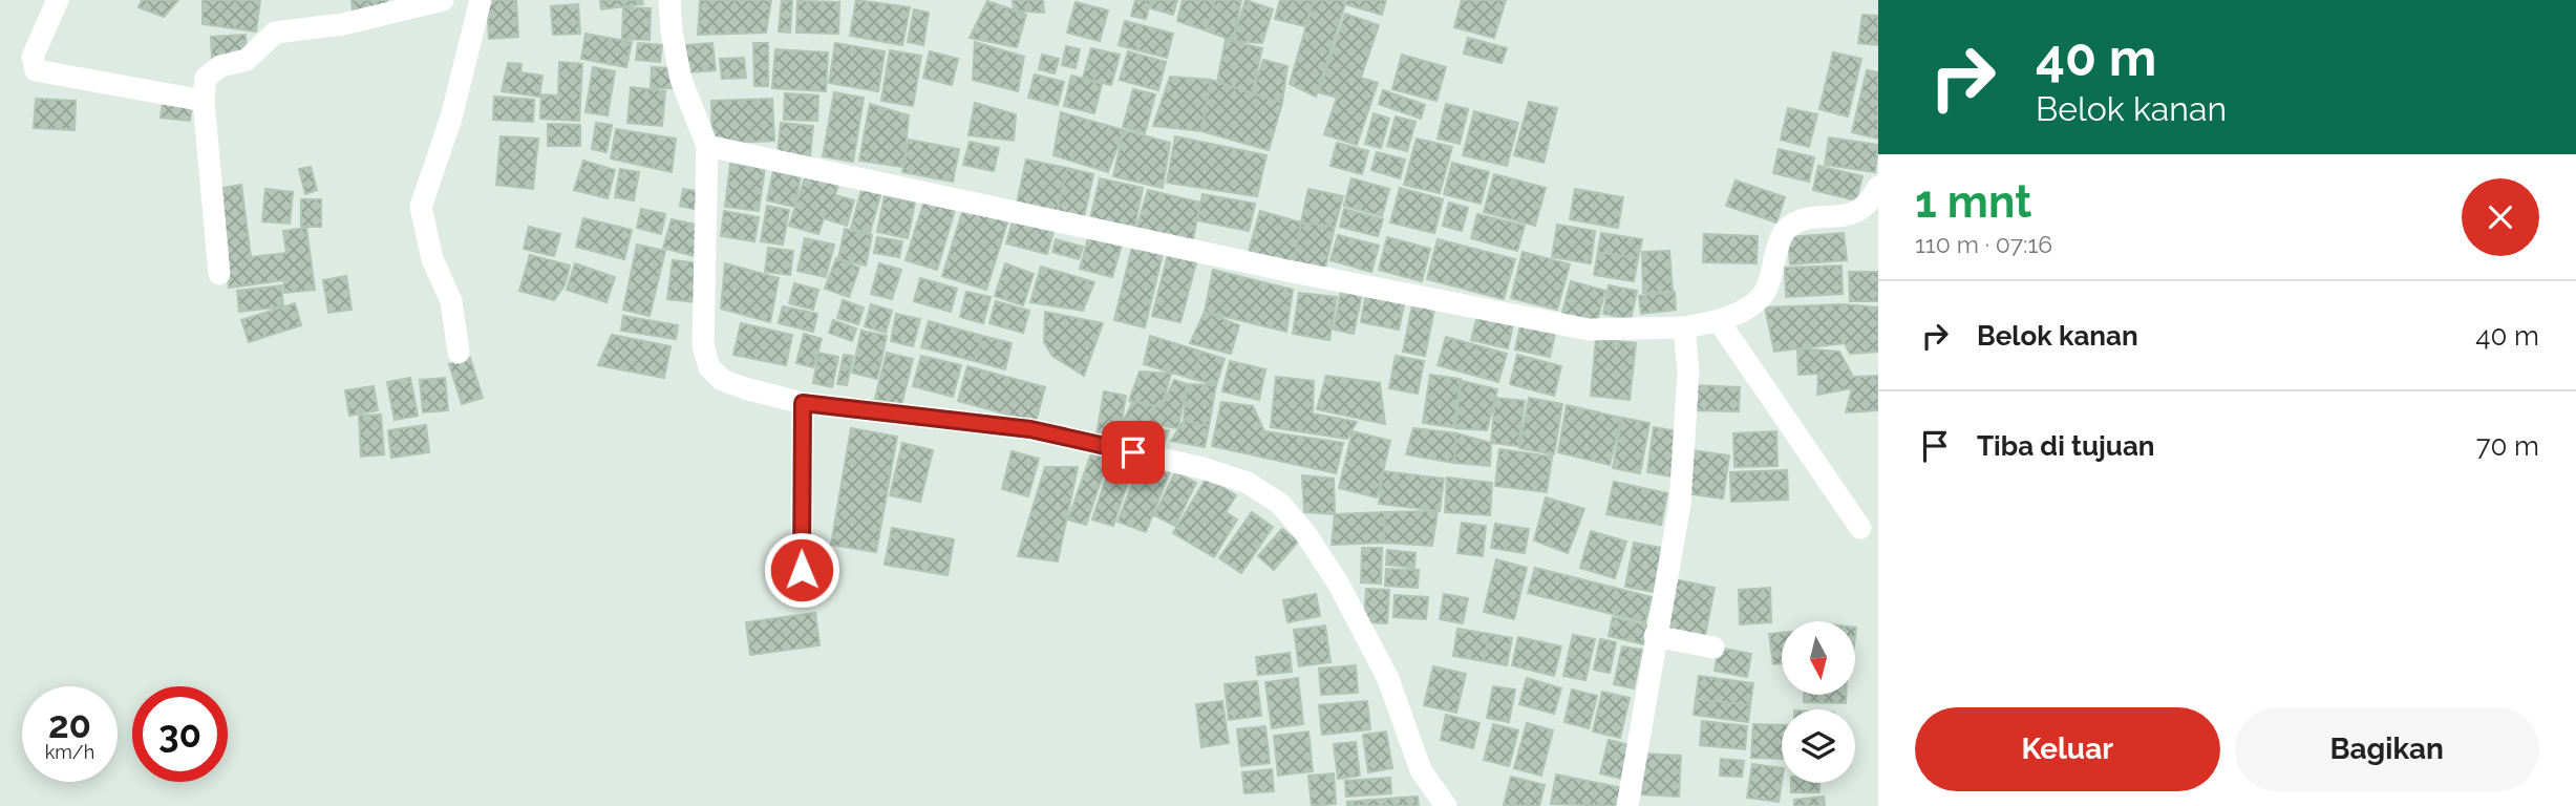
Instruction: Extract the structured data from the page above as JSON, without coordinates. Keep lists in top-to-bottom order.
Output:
{
  "north": "bottom",
  "page": {
    "turn": ["40 m", "Belok kanan"],
    "heading": ["1 mnt", "110 m · 07:16"],
    "list": [
      {
        "name": "Belok kanan",
        "value": "40 m"
      },
      {
        "name": "Tiba di tujuan",
        "value": "70 m"
      }
    ],
    "speed": "20 km/h",
    "limit": "30",
    "buttons": ["Keluar", "Bagikan"]
  }
}
